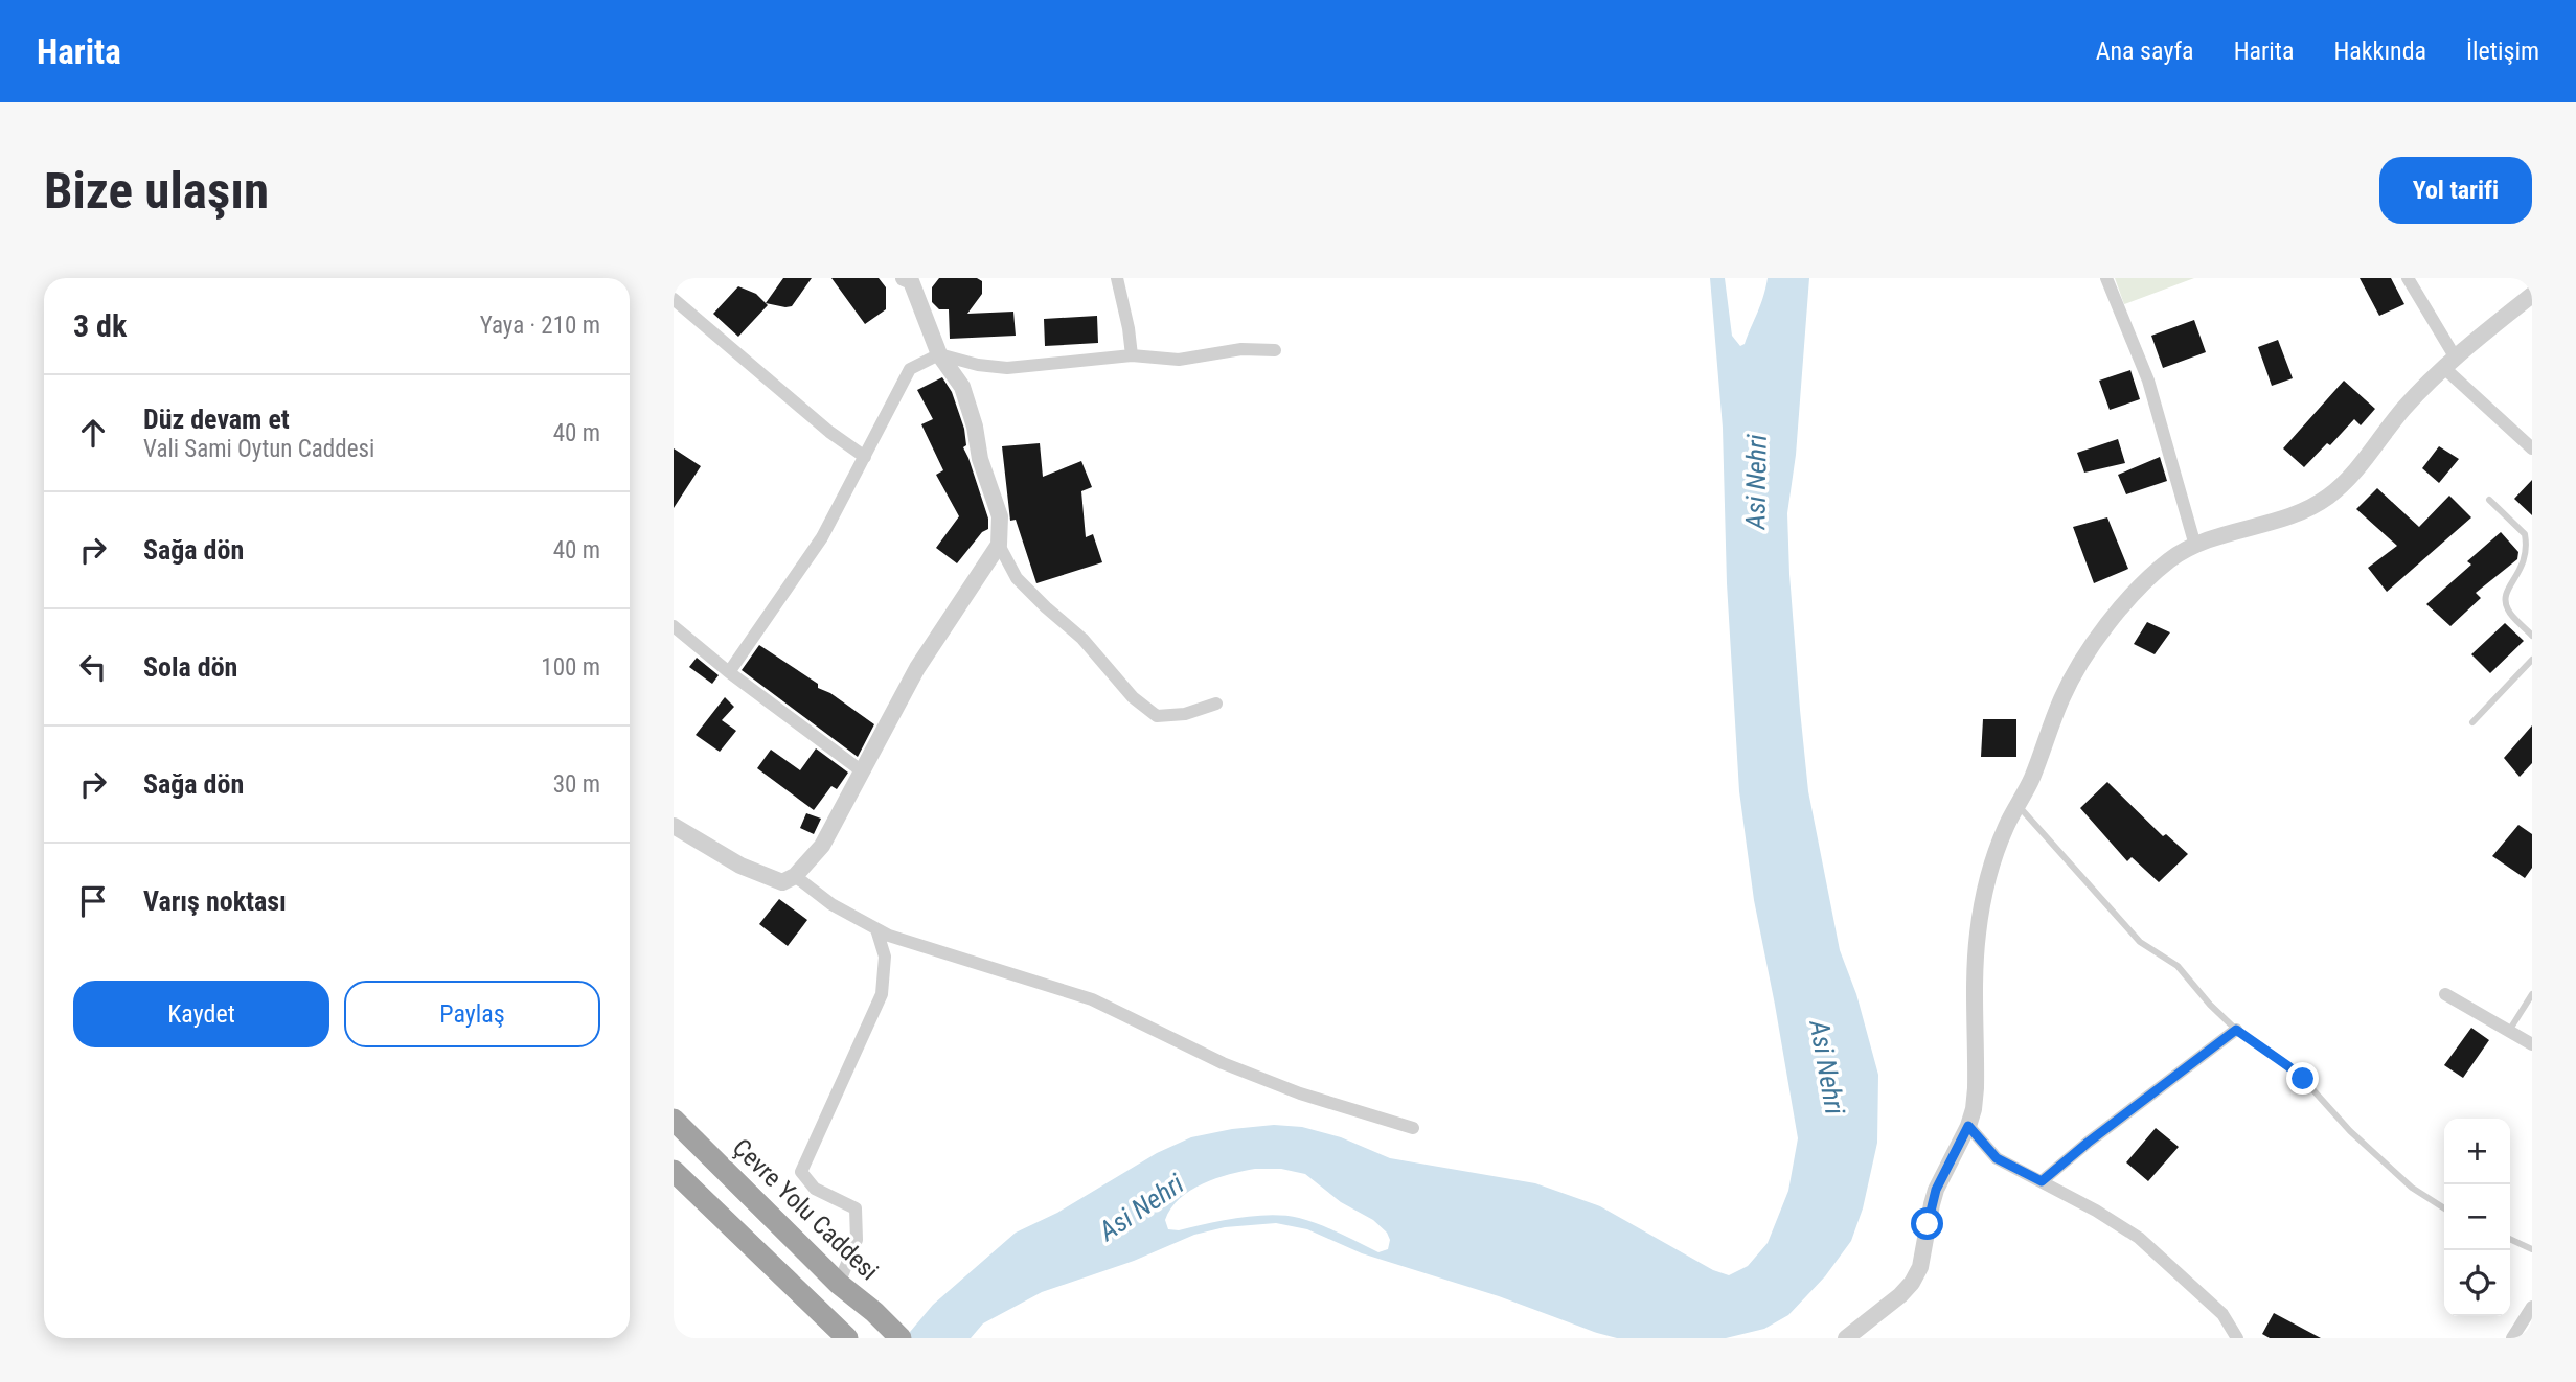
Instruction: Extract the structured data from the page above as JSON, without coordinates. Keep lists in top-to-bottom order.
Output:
{
  "streets": {
    "highway": ["Çevre Yolu Caddesi"]
  },
  "water": ["Asi Nehri"],
  "page": {
    "header": "Harita",
    "nav": [
      "Ana sayfa",
      "Harita",
      "Hakkında",
      "İletişim"
    ],
    "buttons": [
      "Yol tarifi",
      ["Kaydet", "Paylaş"]
    ],
    "title": "Bize ulaşın",
    "heading": ["3 dk", "Yaya · 210 m"],
    "list": [
      ["Düz devam et", "Vali Sami Oytun Caddesi", "40 m"],
      ["Sağa dön", "40 m"],
      ["Sola dön", "100 m"],
      ["Sağa dön", "30 m"],
      "Varış noktası"
    ],
    "map_buttons": ["+", "−"]
  }
}
